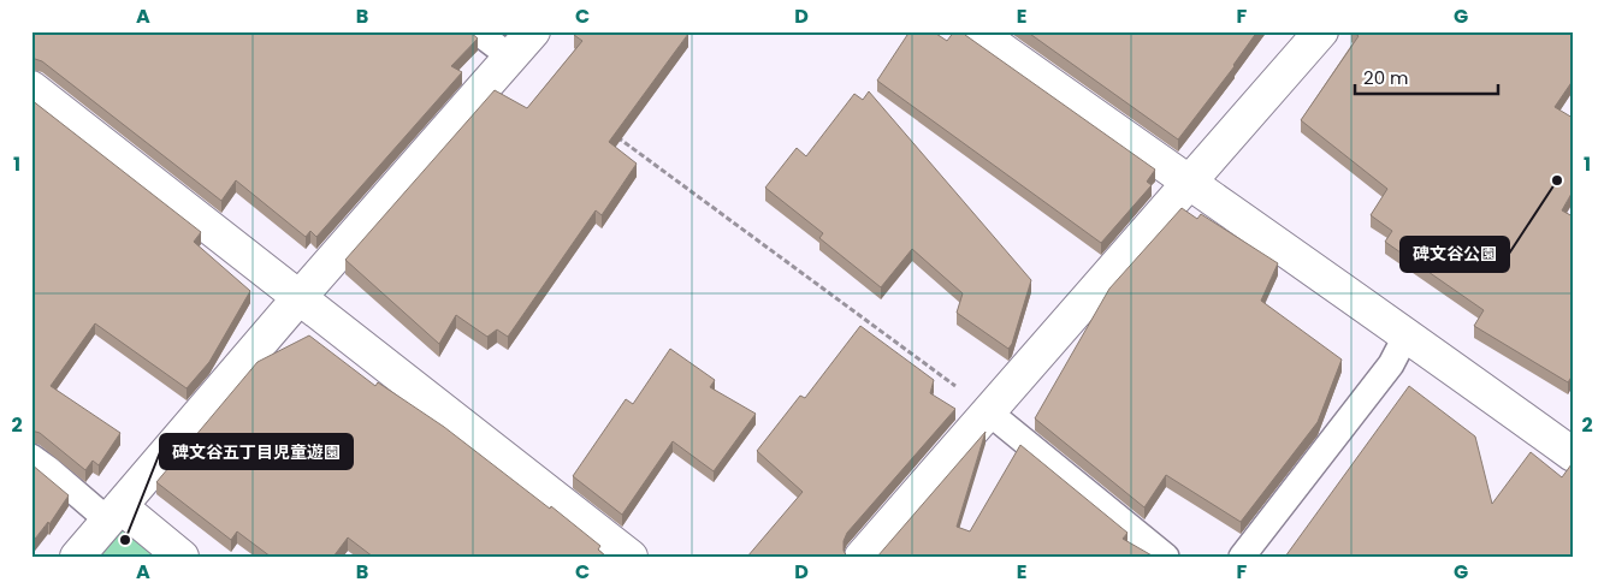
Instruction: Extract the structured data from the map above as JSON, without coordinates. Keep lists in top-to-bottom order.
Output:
{
  "places": ["碑文谷公園", "碑文谷五丁目児童遊園"],
  "scale_bar": "20 m",
  "grid": {
    "columns": [
      "A",
      "B",
      "C",
      "D",
      "E",
      "F",
      "G"
    ],
    "rows": ["1", "2"]
  }
}
